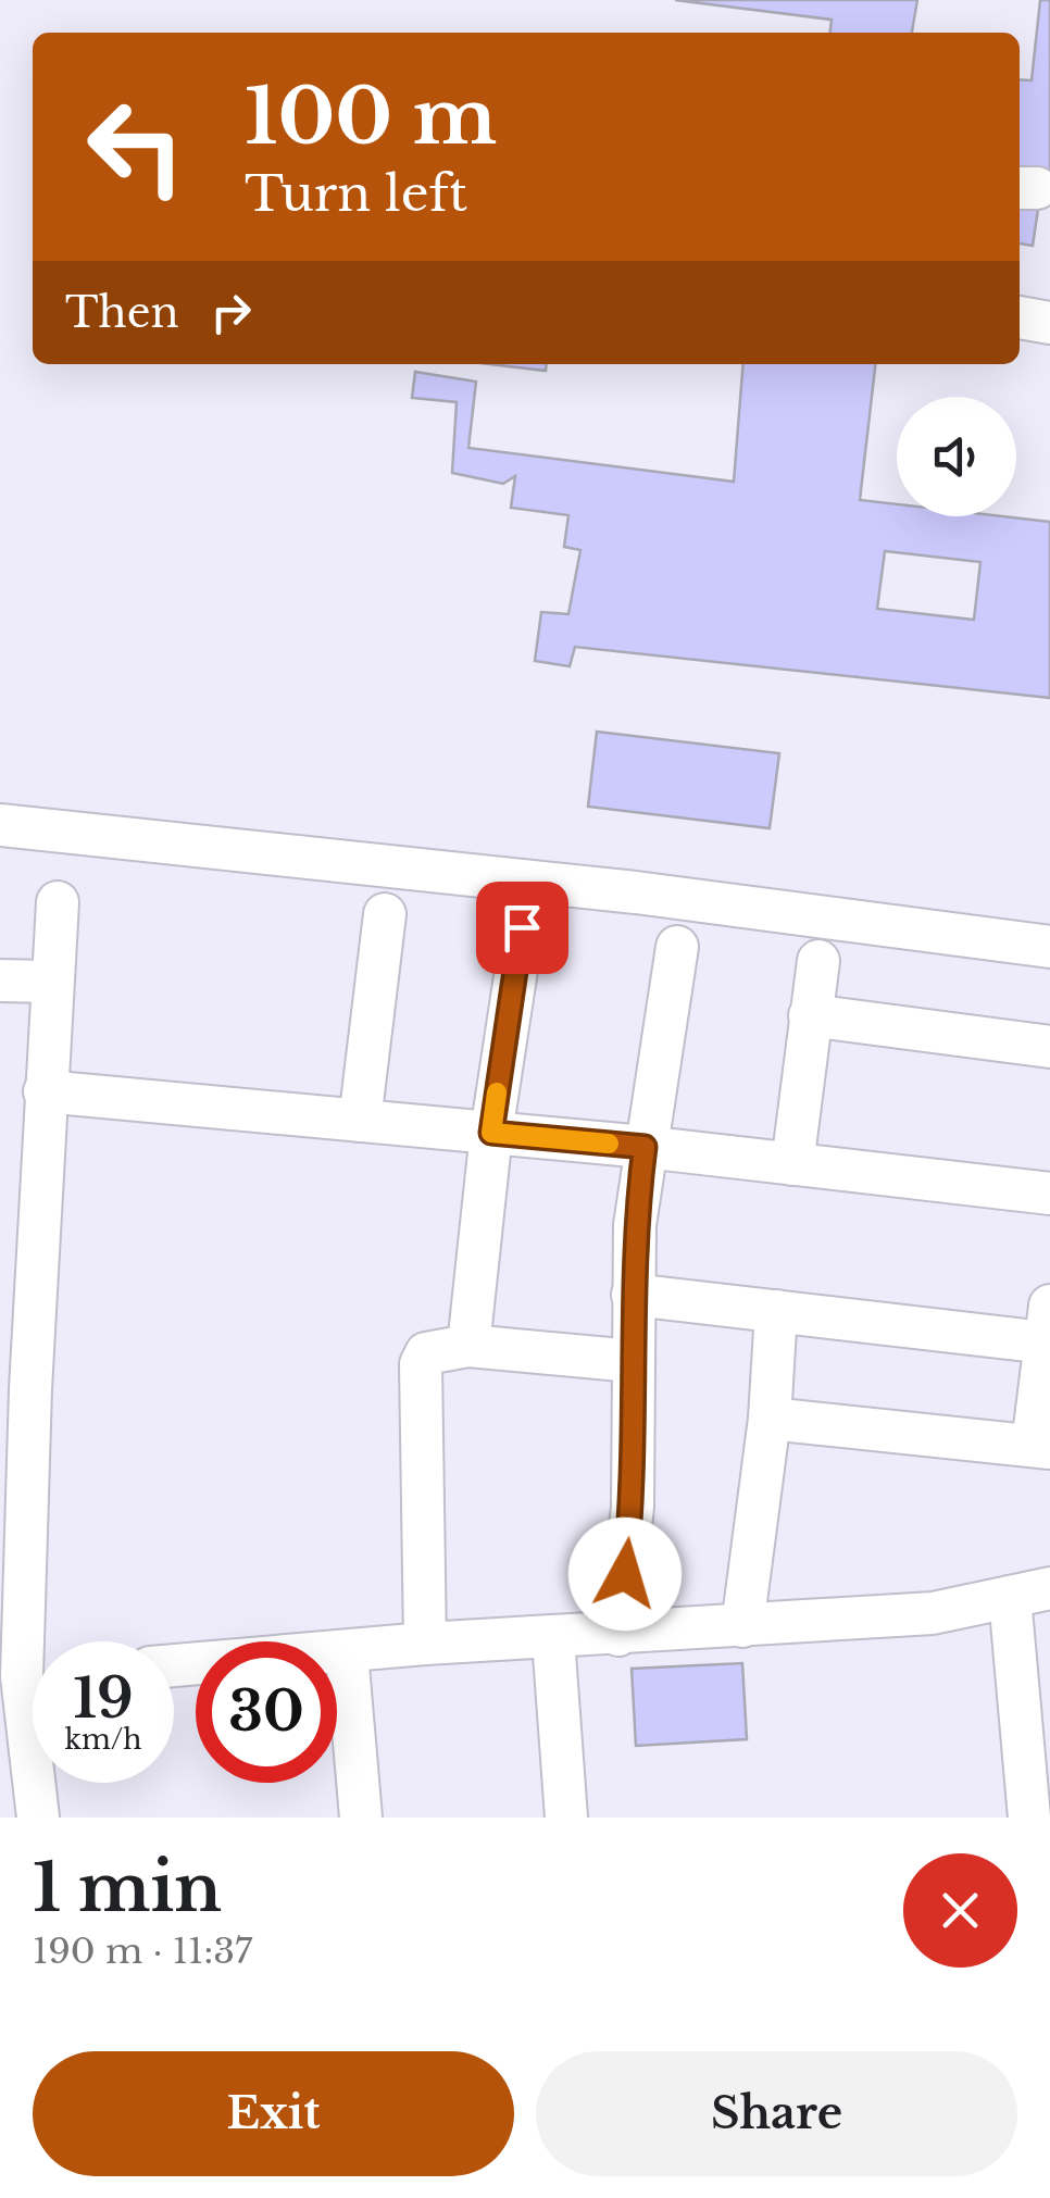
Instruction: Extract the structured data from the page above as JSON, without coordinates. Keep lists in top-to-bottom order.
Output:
{
  "page": {
    "turn": ["100 m", "Turn left"],
    "then": "Then",
    "speed": "19 km/h",
    "limit": "30",
    "heading": ["1 min", "190 m · 11:37"],
    "buttons": ["Exit", "Share"]
  }
}
